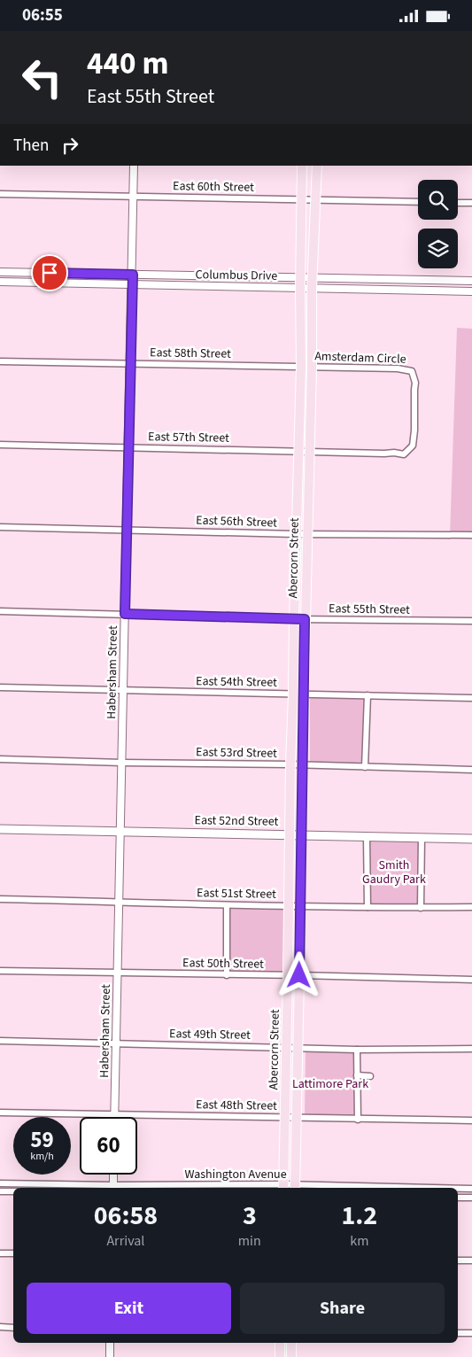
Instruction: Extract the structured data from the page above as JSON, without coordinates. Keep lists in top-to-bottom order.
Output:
{
  "streets": {
    "main road": ["Abercorn Street", "East 52nd Street"],
    "street": [
      "East 60th Street",
      "Columbus Drive",
      "East 58th Street",
      "Amsterdam Circle",
      "East 57th Street",
      "East 56th Street",
      "East 55th Street",
      "Habersham Street",
      "East 54th Street",
      "East 53rd Street",
      "East 51st Street",
      "East 50th Street",
      "East 49th Street",
      "East 48th Street",
      "Washington Avenue"
    ]
  },
  "crossings": [
    ["East 60th Street", "Abercorn Street"],
    ["East 60th Street", "Habersham Street"],
    ["Columbus Drive", "Abercorn Street"],
    ["Columbus Drive", "Habersham Street"],
    ["East 58th Street", "Amsterdam Circle"],
    ["East 58th Street", "Abercorn Street"],
    ["East 58th Street", "Habersham Street"],
    ["Amsterdam Circle", "East 57th Street"],
    ["Amsterdam Circle", "Abercorn Street"],
    ["East 57th Street", "Abercorn Street"],
    ["East 57th Street", "Habersham Street"],
    ["East 56th Street", "Abercorn Street"],
    ["East 56th Street", "Habersham Street"],
    ["Abercorn Street", "East 55th Street"],
    ["Abercorn Street", "East 54th Street"],
    ["Abercorn Street", "East 53rd Street"],
    ["Abercorn Street", "East 52nd Street"],
    ["Abercorn Street", "East 51st Street"],
    ["Abercorn Street", "East 50th Street"],
    ["Abercorn Street", "East 49th Street"],
    ["Abercorn Street", "East 48th Street"],
    ["Abercorn Street", "Washington Avenue"],
    ["East 55th Street", "Habersham Street"],
    ["Habersham Street", "East 54th Street"],
    ["Habersham Street", "East 53rd Street"],
    ["Habersham Street", "East 52nd Street"],
    ["Habersham Street", "East 51st Street"],
    ["Habersham Street", "East 50th Street"],
    ["Habersham Street", "East 49th Street"],
    ["Habersham Street", "East 48th Street"]
  ],
  "parks": ["Smith Gaudry Park", "Lattimore Park"],
  "page": {
    "status": "06:55",
    "turn": ["440 m", "East 55th Street"],
    "then": "Then",
    "speed": "59 km/h",
    "limit": "60",
    "eta": [
      "06:58",
      "Arrival",
      "3",
      "min",
      "1.2",
      "km"
    ],
    "buttons": ["Exit", "Share"]
  }
}
